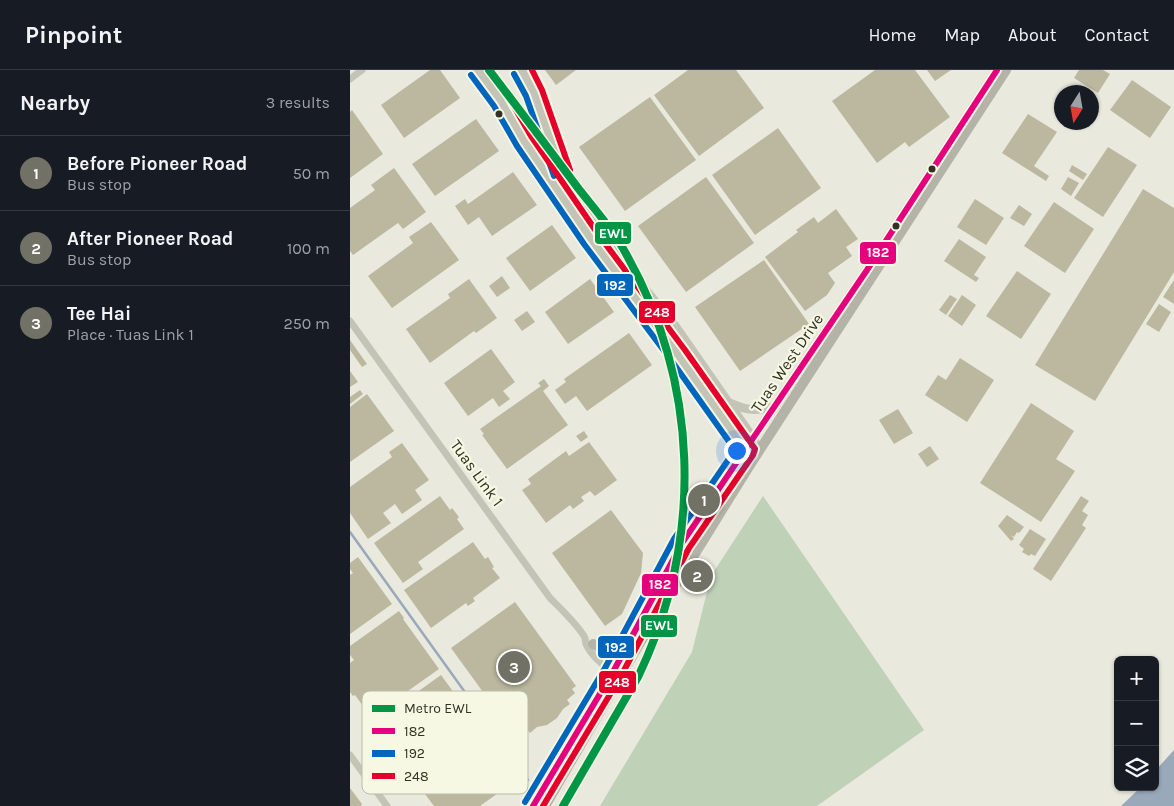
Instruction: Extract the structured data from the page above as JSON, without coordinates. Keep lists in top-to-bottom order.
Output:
{
  "streets": {
    "main road": ["Tuas West Drive"],
    "street": ["Tuas Link 1"]
  },
  "crossings": [
    ["Tuas West Drive", "Tuas Link 1"]
  ],
  "lines": [
    "metro line EWL",
    "transit line 182",
    "transit line 248",
    "transit line 192"
  ],
  "legend": [
    "Metro EWL",
    "182",
    "192",
    "248"
  ],
  "north": "bottom",
  "page": {
    "header": "Pinpoint",
    "nav": [
      "Home",
      "Map",
      "About",
      "Contact"
    ],
    "heading": ["Nearby", "3 results"],
    "list": [
      {
        "mark": "1",
        "name": "Before Pioneer Road",
        "note": "Bus stop",
        "value": "50 m"
      },
      {
        "mark": "2",
        "name": "After Pioneer Road",
        "note": "Bus stop",
        "value": "100 m"
      },
      {
        "mark": "3",
        "name": "Tee Hai",
        "note": "Place · Tuas Link 1",
        "value": "250 m"
      }
    ],
    "pins": ["1", "2", "3"],
    "map_buttons": ["+", "−"]
  }
}
